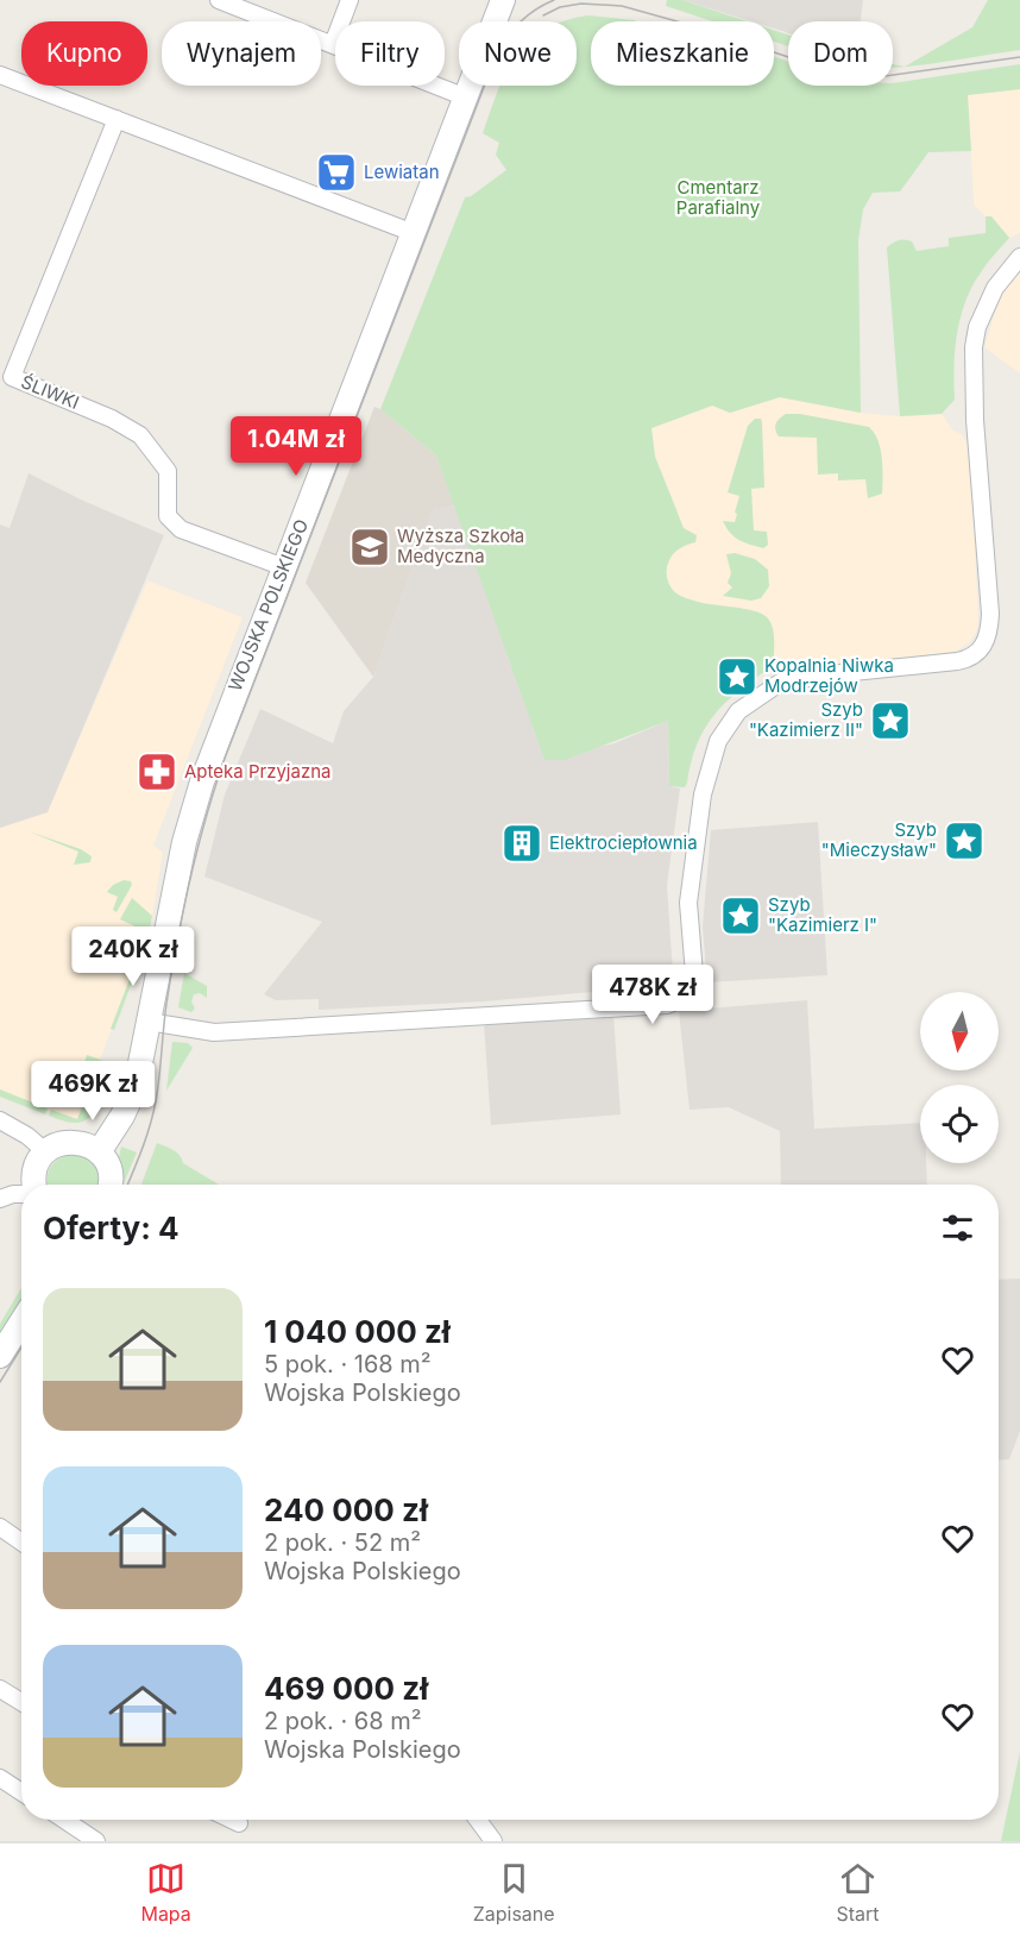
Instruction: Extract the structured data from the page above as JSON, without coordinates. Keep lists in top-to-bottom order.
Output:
{
  "streets": {
    "main road": ["WOJSKA POLSKIEGO"],
    "street": ["ŚLIWKI"]
  },
  "crossings": [
    ["ŚLIWKI", "WOJSKA POLSKIEGO"]
  ],
  "parks": ["Cmentarz Parafialny"],
  "places": {
    "supermarket": ["Lewiatan"],
    "school or university": ["Wyższa Szkoła Medyczna"],
    "place": [
      "Kopalnia Niwka Modrzejów",
      "Szyb \"Kazimierz II\"",
      "Szyb \"Mieczysław\"",
      "Szyb \"Kazimierz I\""
    ],
    "pharmacy": ["Apteka Przyjazna"],
    "building": ["Elektrociepłownia"]
  },
  "north": "bottom",
  "page": {
    "chip": [
      "Kupno",
      "Wynajem",
      "Filtry",
      "Nowe",
      "Mieszkanie",
      "Dom"
    ],
    "price": [
      "1.04M zł",
      "240K zł",
      "478K zł",
      "469K zł"
    ],
    "heading": "Oferty: 4",
    "list": [
      {
        "name": "1 040 000 zł",
        "note": "5 pok. · 168 m² · Wojska Polskiego"
      },
      {
        "name": "240 000 zł",
        "note": "2 pok. · 52 m² · Wojska Polskiego"
      },
      {
        "name": "469 000 zł",
        "note": "2 pok. · 68 m² · Wojska Polskiego"
      }
    ],
    "tabs": ["Mapa", "Zapisane", "Start"]
  }
}
